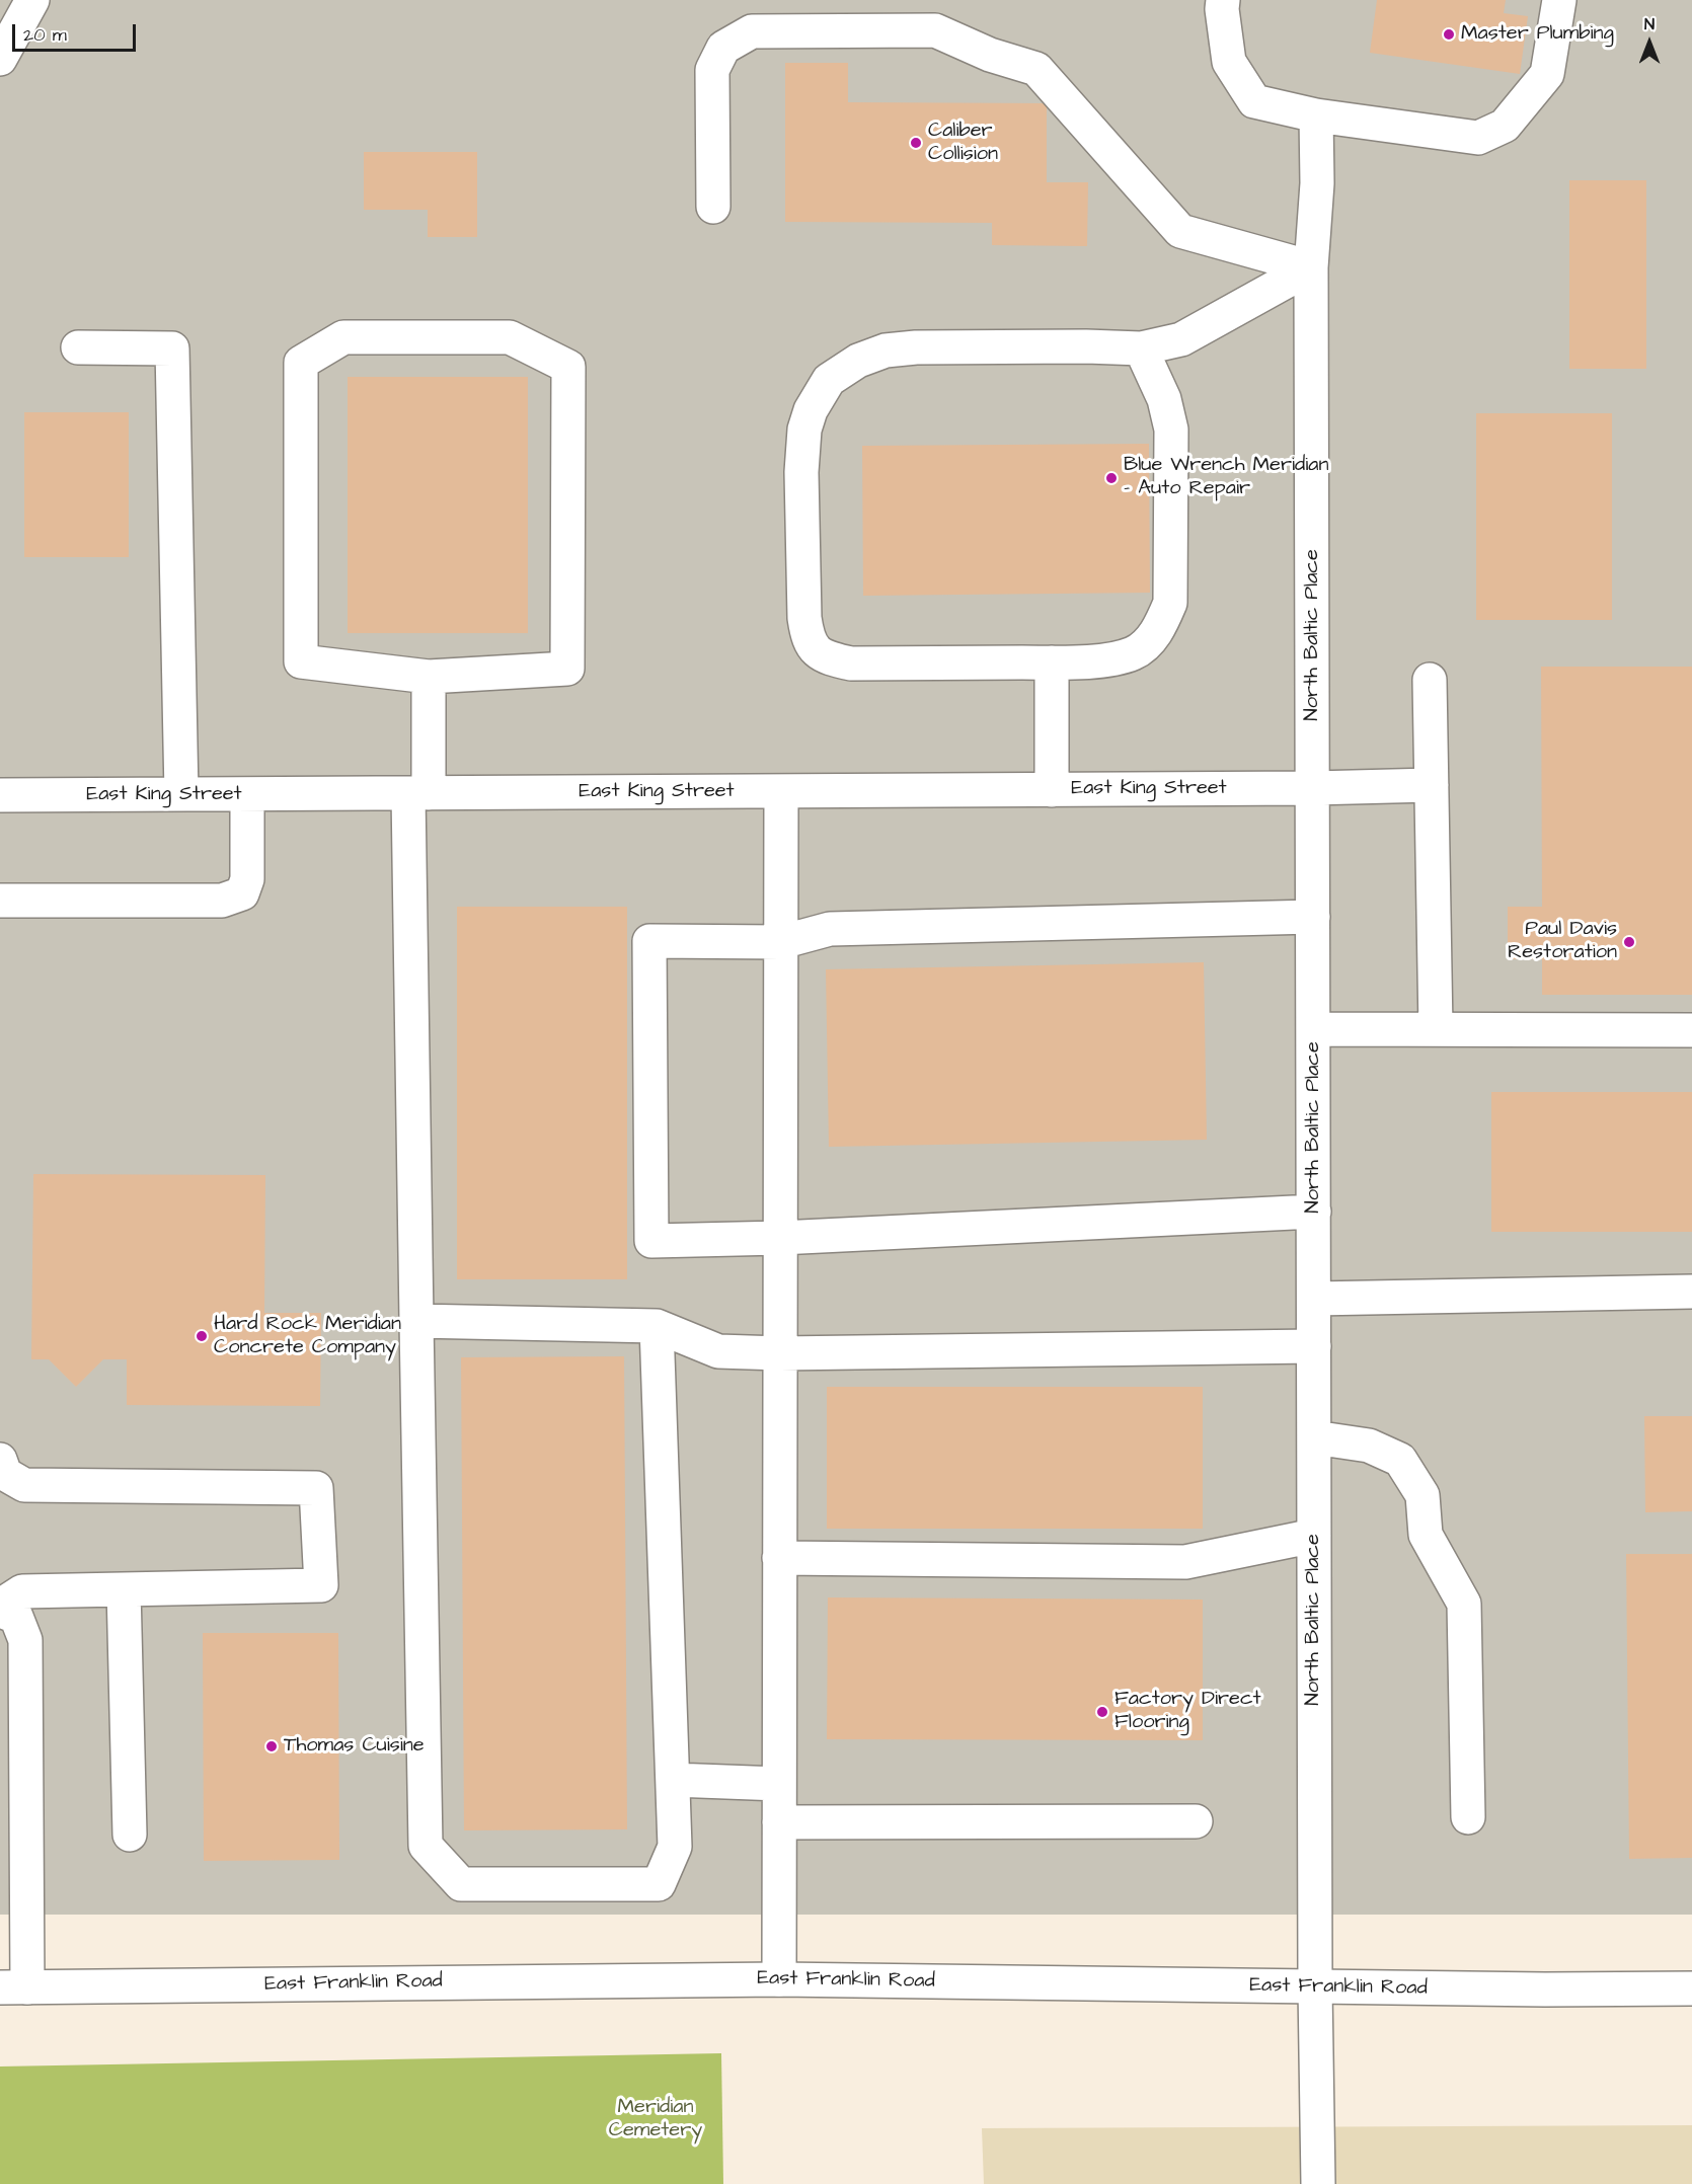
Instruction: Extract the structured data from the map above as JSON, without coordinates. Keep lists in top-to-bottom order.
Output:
{
  "streets": {
    "street": ["North Baltic Place", "East King Street", "East Franklin Road"]
  },
  "crossings": [
    ["North Baltic Place", "East King Street"],
    ["North Baltic Place", "East Franklin Road"]
  ],
  "parks": ["Meridian Cemetery"],
  "places": [
    "Master Plumbing",
    "Caliber Collision",
    "Blue Wrench Meridian - Auto Repair",
    "Paul Davis Restoration",
    "Hard Rock Meridian Concrete Company",
    "Factory Direct Flooring",
    "Thomas Cuisine"
  ],
  "scale_bar": "20 m",
  "north": "top"
}
